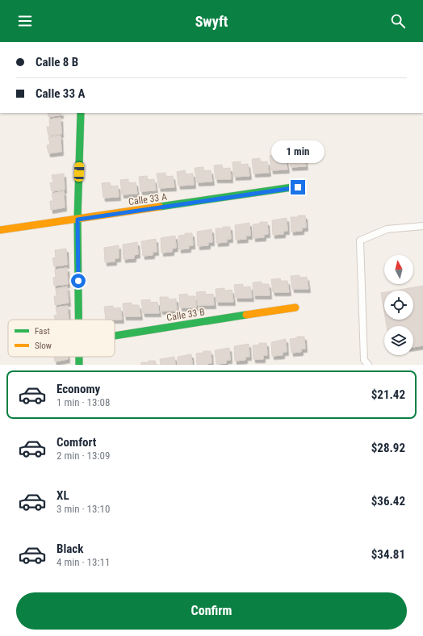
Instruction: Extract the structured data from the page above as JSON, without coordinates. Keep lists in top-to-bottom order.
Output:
{
  "streets": {
    "street": ["Calle 33 A", "Calle 33 B"]
  },
  "legend": ["Fast", "Slow"],
  "north": "top",
  "page": {
    "header": "Swyft",
    "banner": ["Calle 8 B", "Calle 33 A"],
    "bubble": "1 min",
    "list": [
      {
        "name": "Economy",
        "note": "1 min · 13:08",
        "value": "$21.42"
      },
      {
        "name": "Comfort",
        "note": "2 min · 13:09",
        "value": "$28.92"
      },
      {
        "name": "XL",
        "note": "3 min · 13:10",
        "value": "$36.42"
      },
      {
        "name": "Black",
        "note": "4 min · 13:11",
        "value": "$34.81"
      }
    ],
    "buttons": "Confirm"
  }
}
